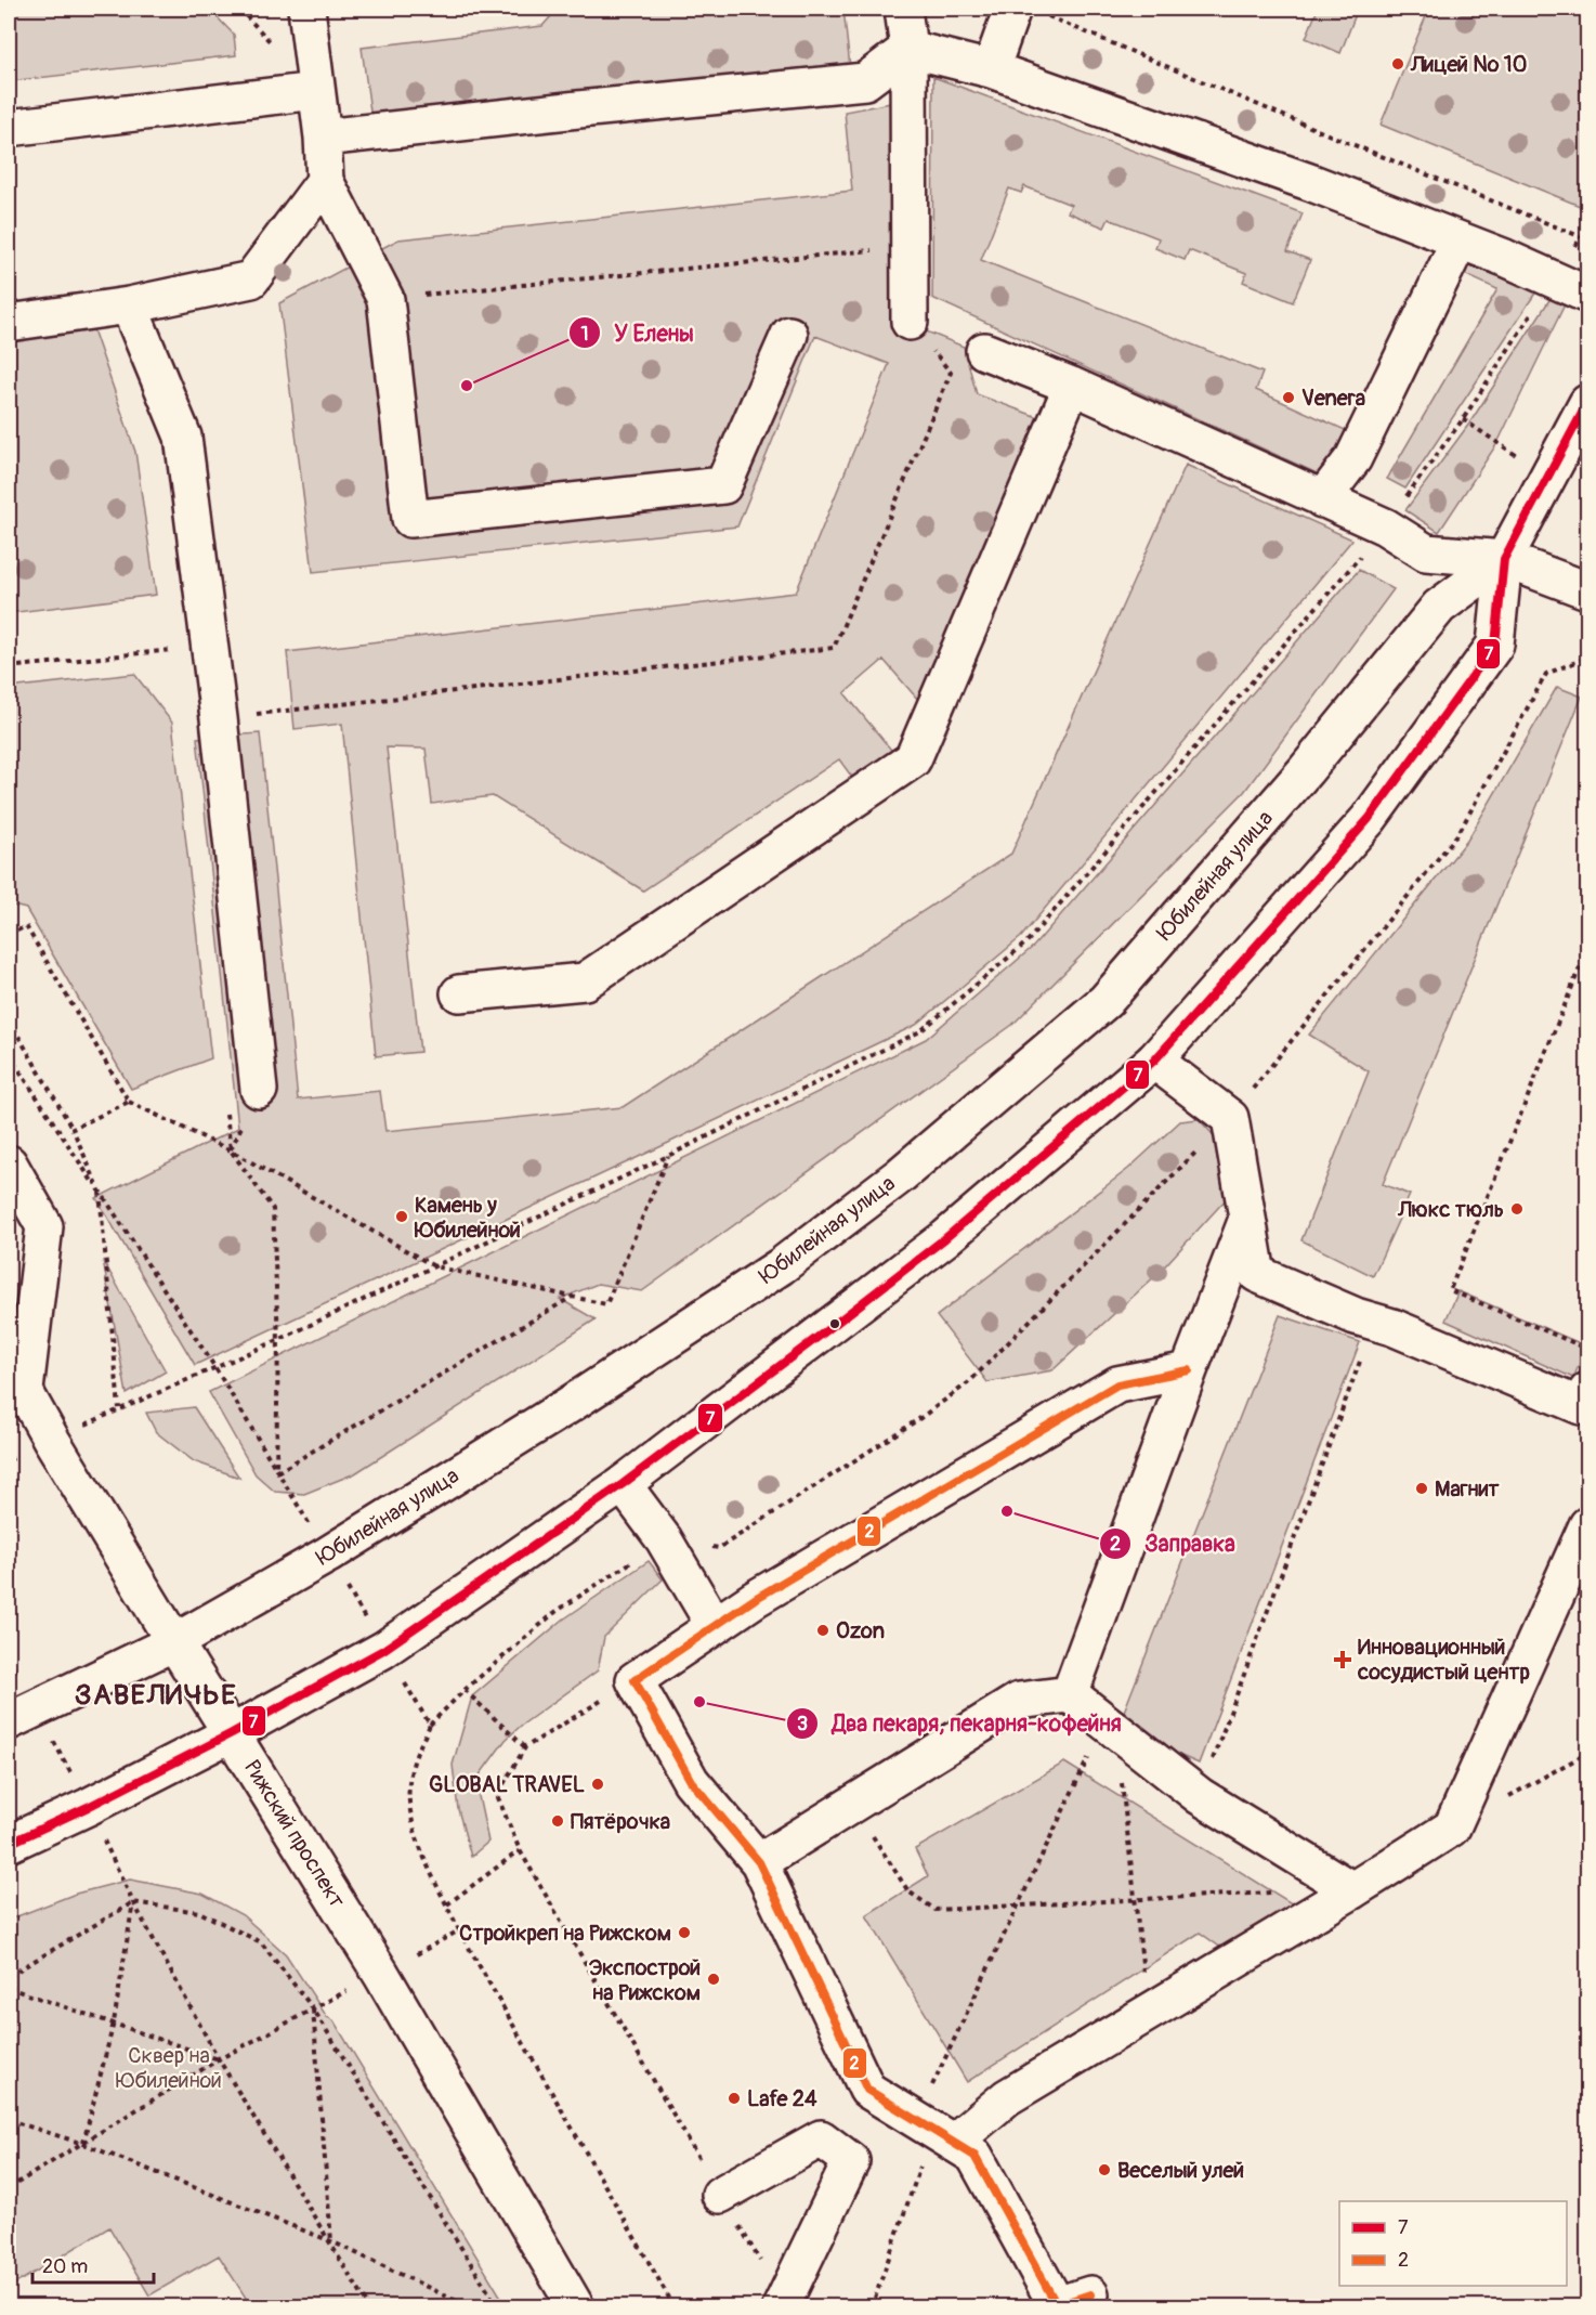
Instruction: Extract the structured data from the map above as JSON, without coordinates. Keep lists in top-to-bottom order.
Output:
{
  "streets": {
    "main road": ["Юбилейная улица", "Рижский проспект"]
  },
  "crossings": [
    ["Юбилейная улица", "Рижский проспект"]
  ],
  "districts": ["ЗАВЕЛИЧЬЕ"],
  "parks": ["Сквер на Юбилейной"],
  "places": {
    "other": [
      "Лицей № 10",
      "У Елены",
      "Venera",
      "Люкс тюль",
      "Камень у Юбилейной",
      "Магнит",
      "Заправка",
      "Ozon",
      "Два пекаря, пекарня-кофейня",
      "GLOBAL TRAVEL",
      "Пятёрочка",
      "Стройкреп на Рижском",
      "Экспострой на Рижском",
      "Lafe 24",
      "Веселый улей"
    ],
    "health": ["Инновационный сосудистый центр"]
  },
  "lines": ["transit line 7", "transit line 2"],
  "legend": ["7", "2"],
  "scale_bar": "20 m"
}
